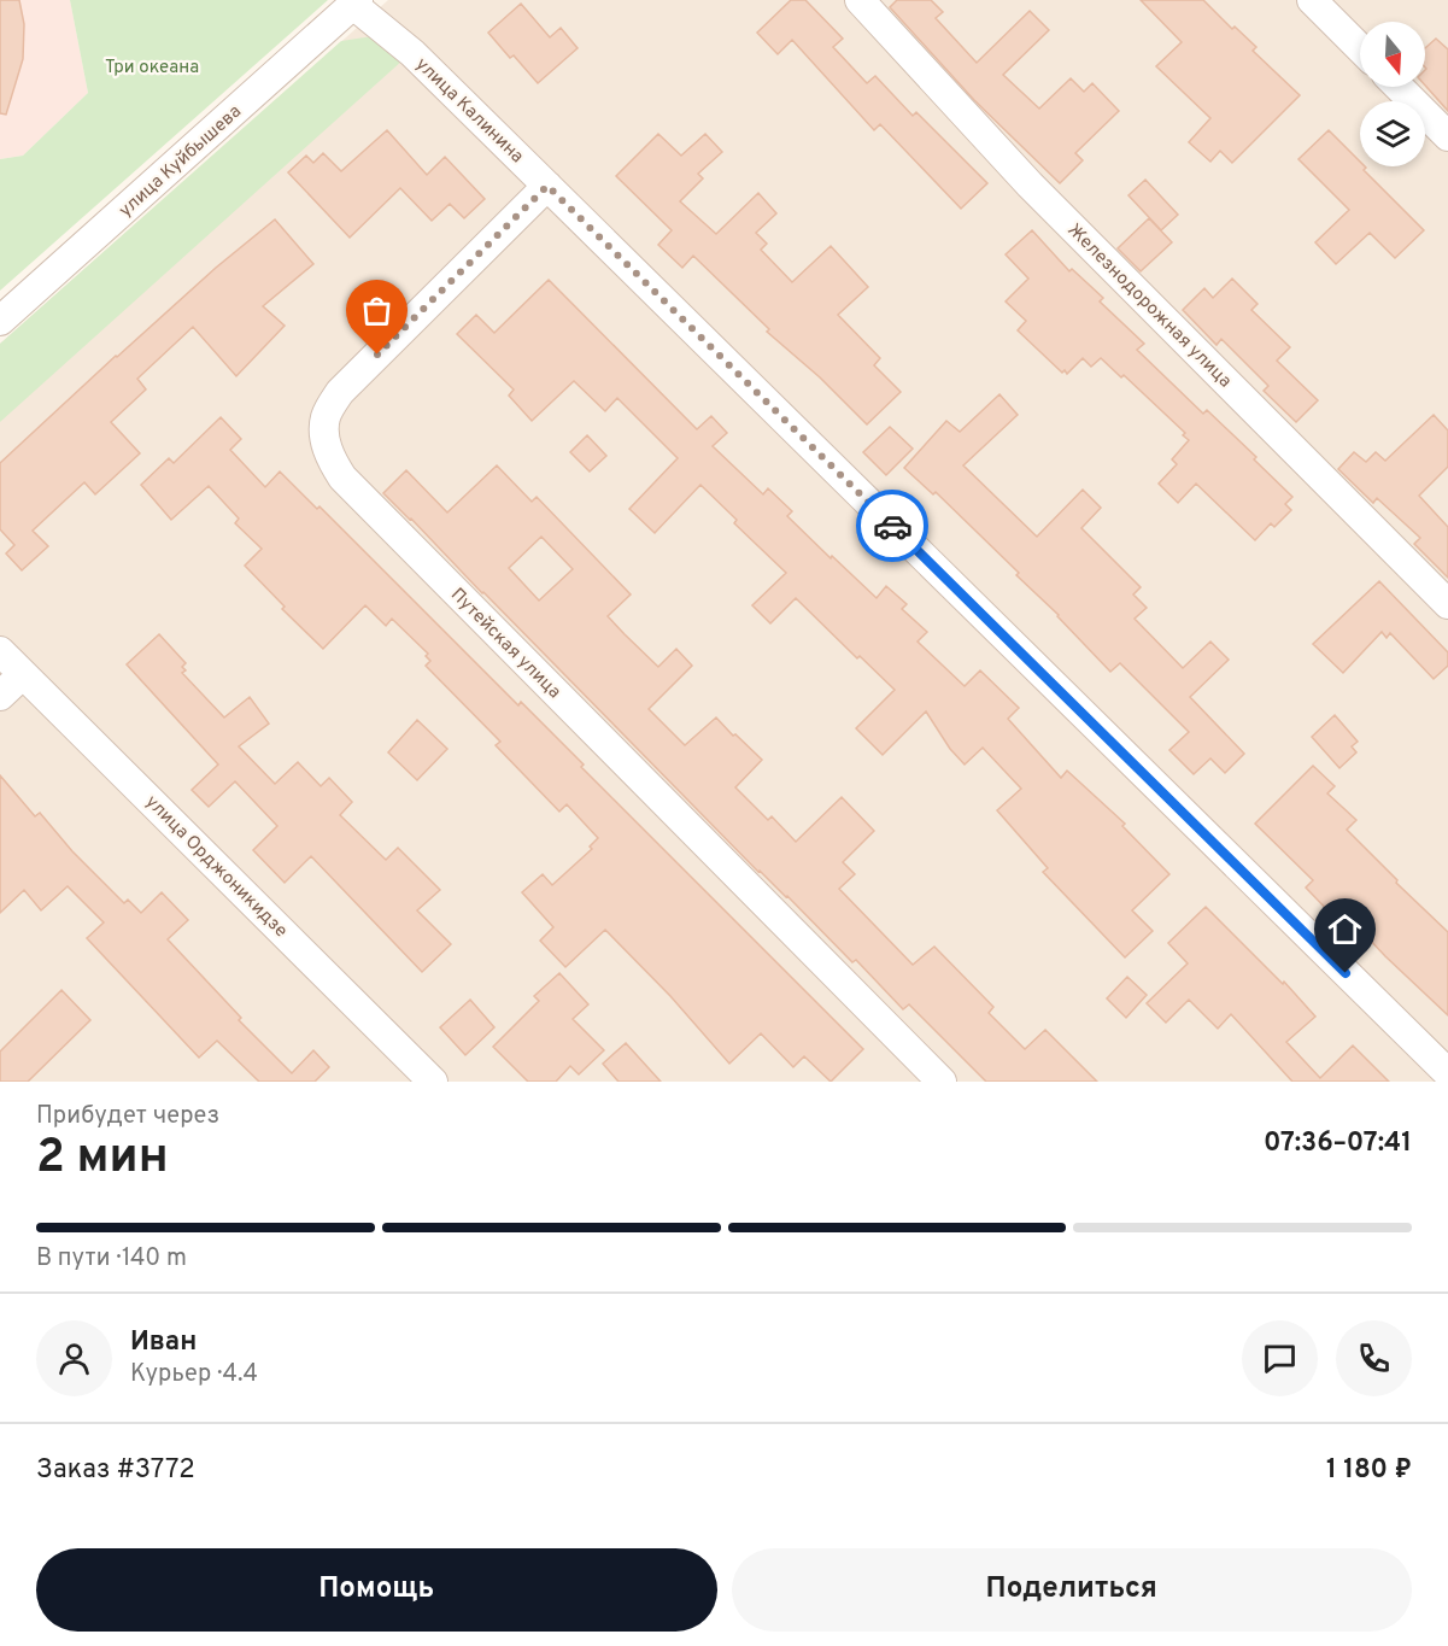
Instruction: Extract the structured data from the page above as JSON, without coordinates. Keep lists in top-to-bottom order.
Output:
{
  "streets": {
    "street": [
      "улица Калинина",
      "улица Куйбышева",
      "Железнодорожная улица",
      "Путейская улица",
      "улица Орджоникидзе"
    ]
  },
  "crossings": [
    ["улица Калинина", "улица Куйбышева"],
    ["улица Калинина", "Путейская улица"]
  ],
  "parks": ["Три океана"],
  "north": "bottom",
  "page": {
    "heading": ["2 мин", "Прибудет через", "07:36–07:41"],
    "panel": [
      "Иван",
      "Курьер · 4.4",
      "Заказ #3772",
      "1 180 ₽"
    ],
    "bar": "В пути · 140 m",
    "buttons": ["Помощь", "Поделиться"]
  }
}
